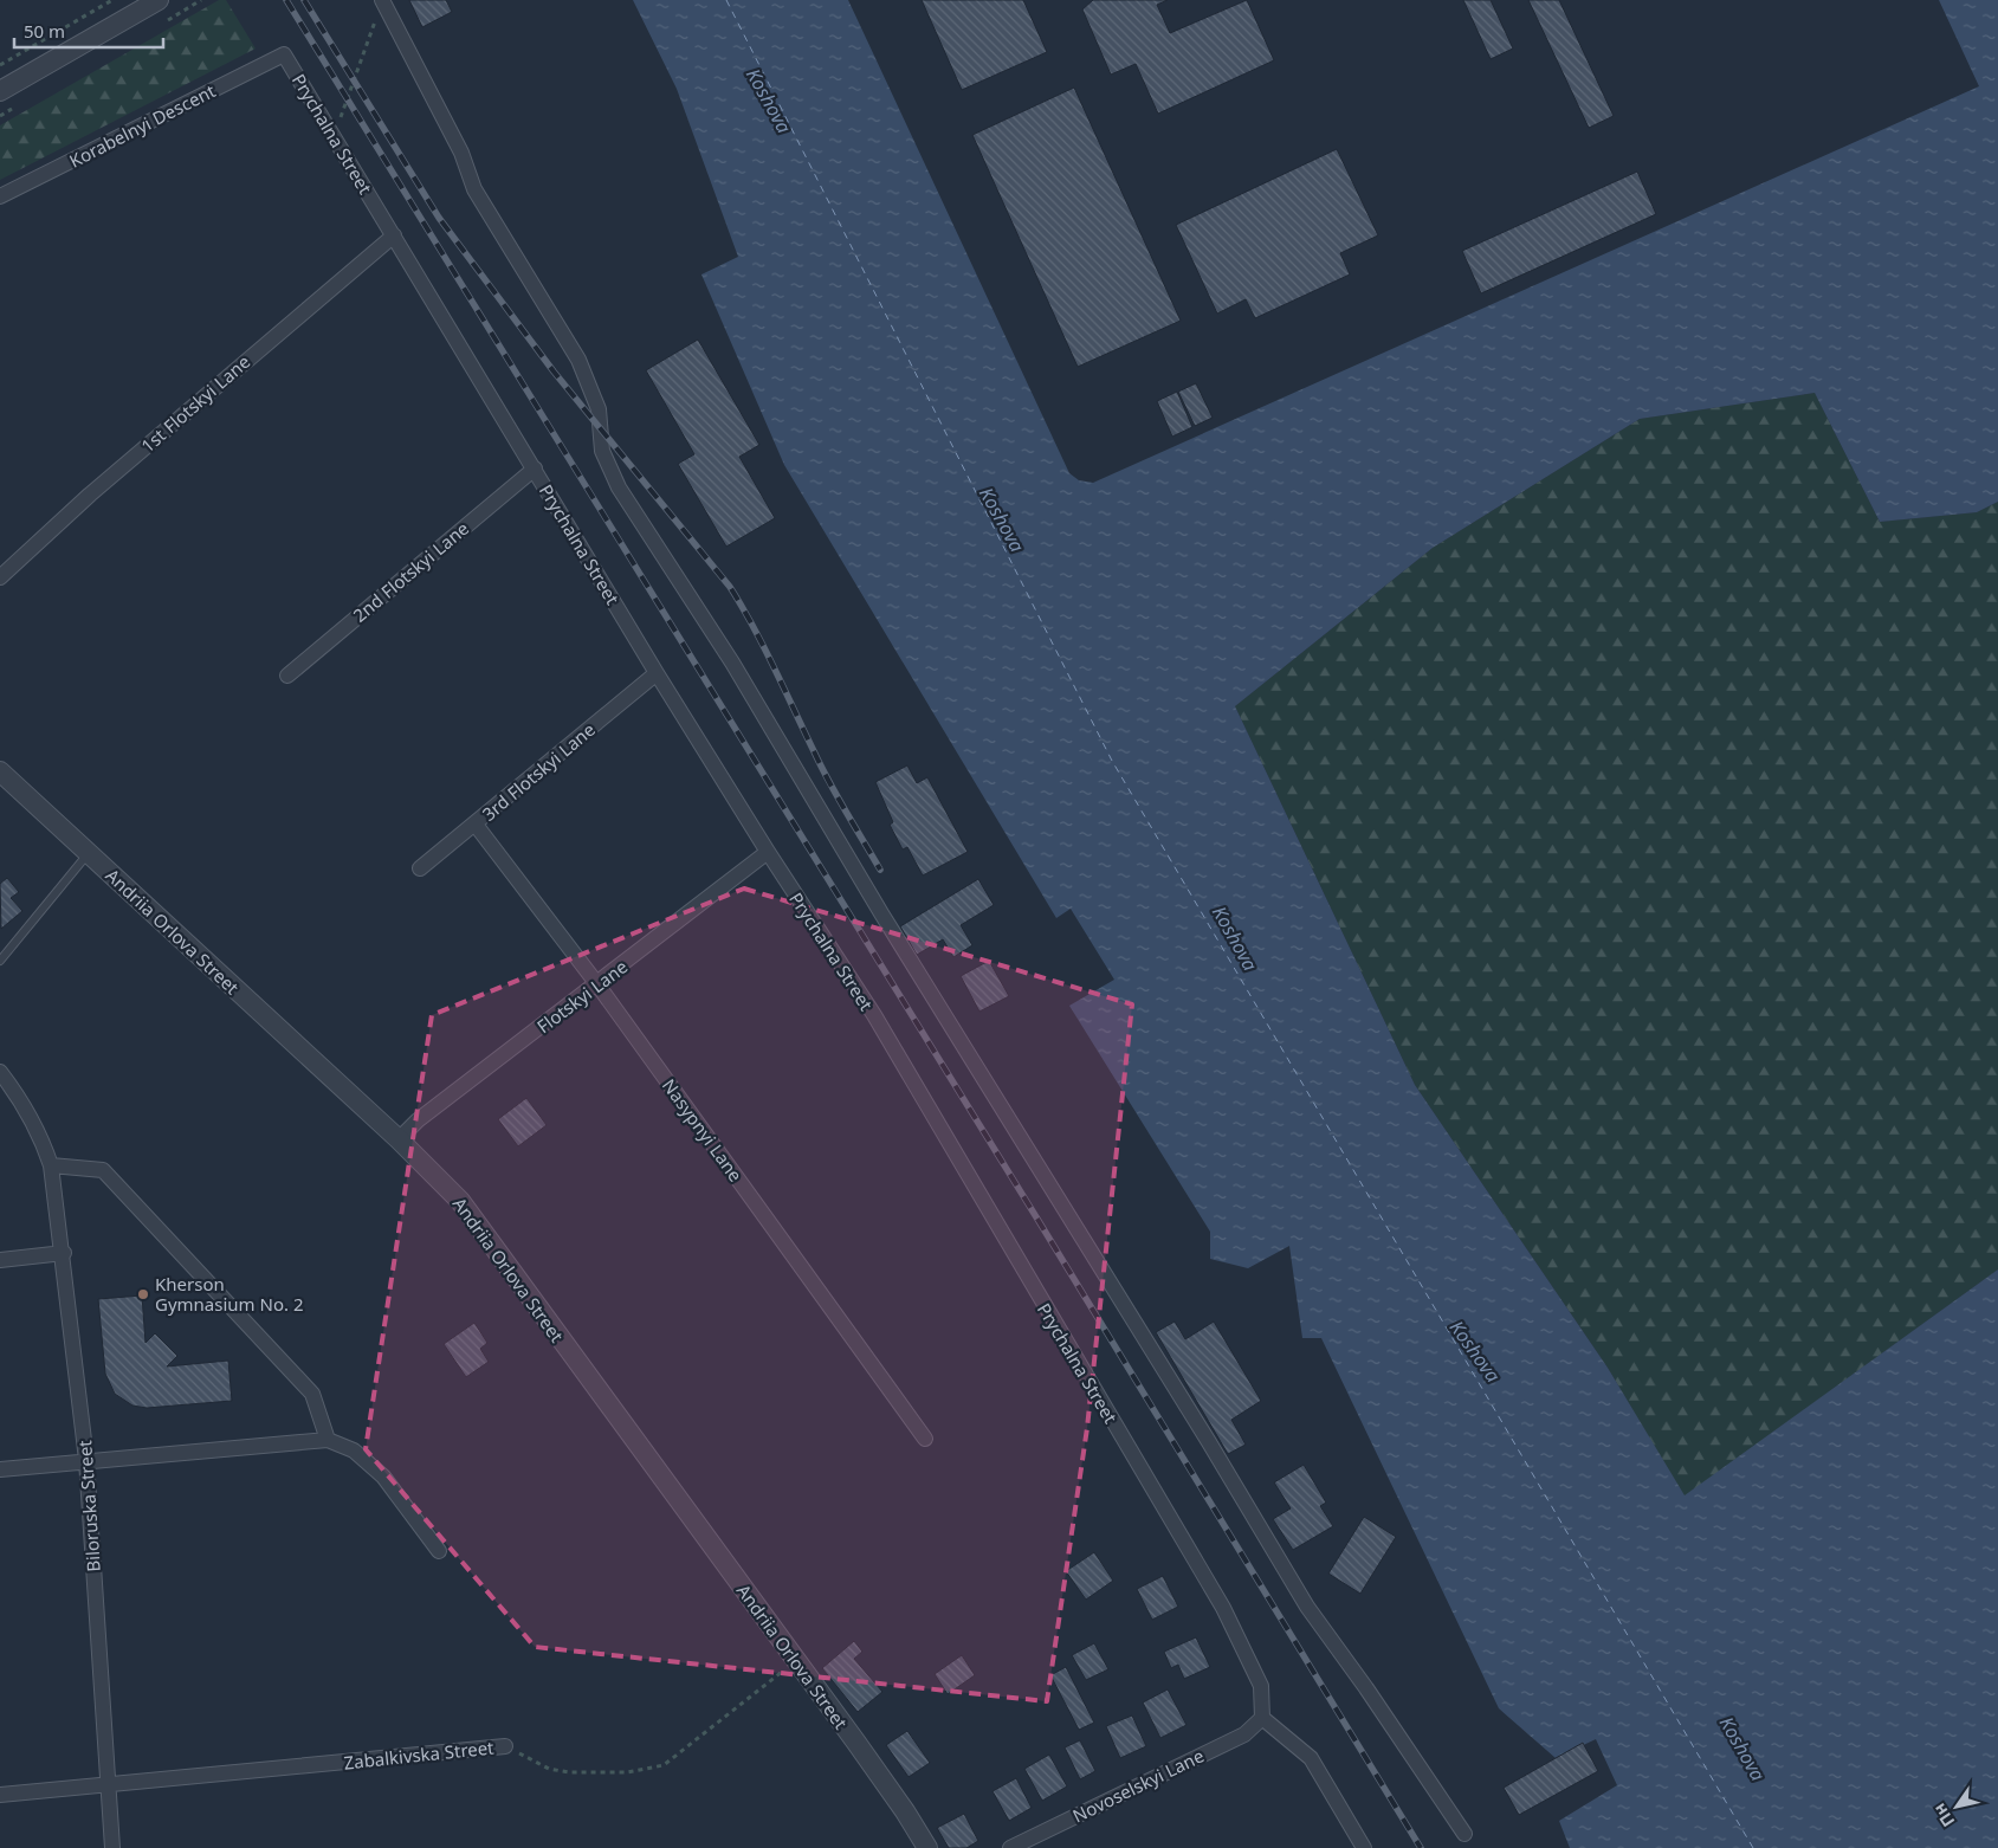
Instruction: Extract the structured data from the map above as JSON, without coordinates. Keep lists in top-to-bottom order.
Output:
{
  "streets": {
    "street": [
      "Korabelnyi Descent",
      "Prychalna Street",
      "1st Flotskyi Lane",
      "2nd Flotskyi Lane",
      "3rd Flotskyi Lane",
      "Andriia Orlova Street",
      "Flotskyi Lane",
      "Nasypnyi Lane",
      "Biloruska Street",
      "Zabalkivska Street",
      "Novoselskyi Lane"
    ]
  },
  "crossings": [
    ["Korabelnyi Descent", "Prychalna Street"],
    ["Prychalna Street", "1st Flotskyi Lane"],
    ["Prychalna Street", "2nd Flotskyi Lane"],
    ["Prychalna Street", "3rd Flotskyi Lane"],
    ["Prychalna Street", "Flotskyi Lane"],
    ["Prychalna Street", "Novoselskyi Lane"],
    ["3rd Flotskyi Lane", "Nasypnyi Lane"],
    ["Andriia Orlova Street", "Flotskyi Lane"],
    ["Andriia Orlova Street", "Zabalkivska Street"],
    ["Flotskyi Lane", "Nasypnyi Lane"],
    ["Biloruska Street", "Zabalkivska Street"]
  ],
  "water": ["Koshova"],
  "places": ["Kherson Gymnasium No. 2"],
  "scale_bar": "50 m",
  "north": "bottom left"
}
